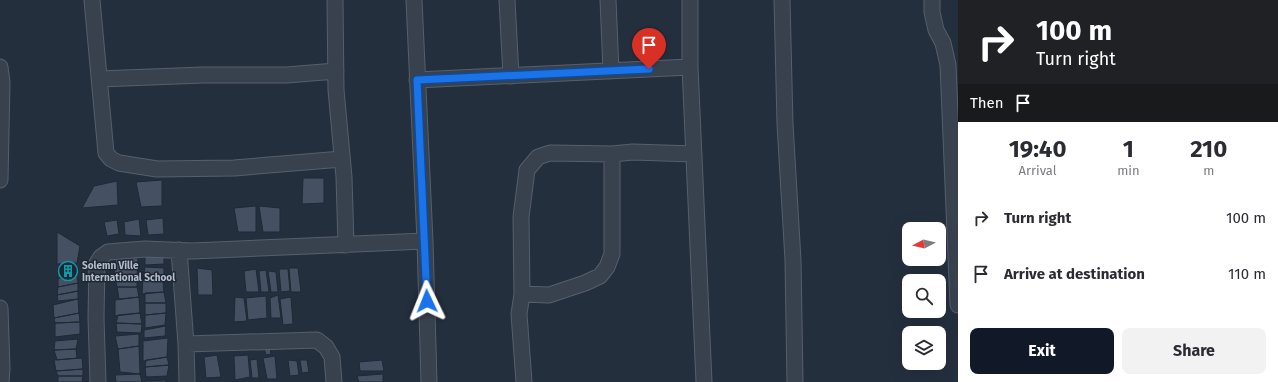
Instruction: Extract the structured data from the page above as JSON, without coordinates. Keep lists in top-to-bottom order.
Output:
{
  "places": {
    "building": ["Solemn Ville International School"]
  },
  "north": "left",
  "page": {
    "turn": ["100 m", "Turn right"],
    "then": "Then",
    "eta": [
      "19:40",
      "Arrival",
      "1",
      "min",
      "210",
      "m"
    ],
    "list": [
      {
        "name": "Turn right",
        "value": "100 m"
      },
      {
        "name": "Arrive at destination",
        "value": "110 m"
      }
    ],
    "buttons": ["Exit", "Share"]
  }
}
